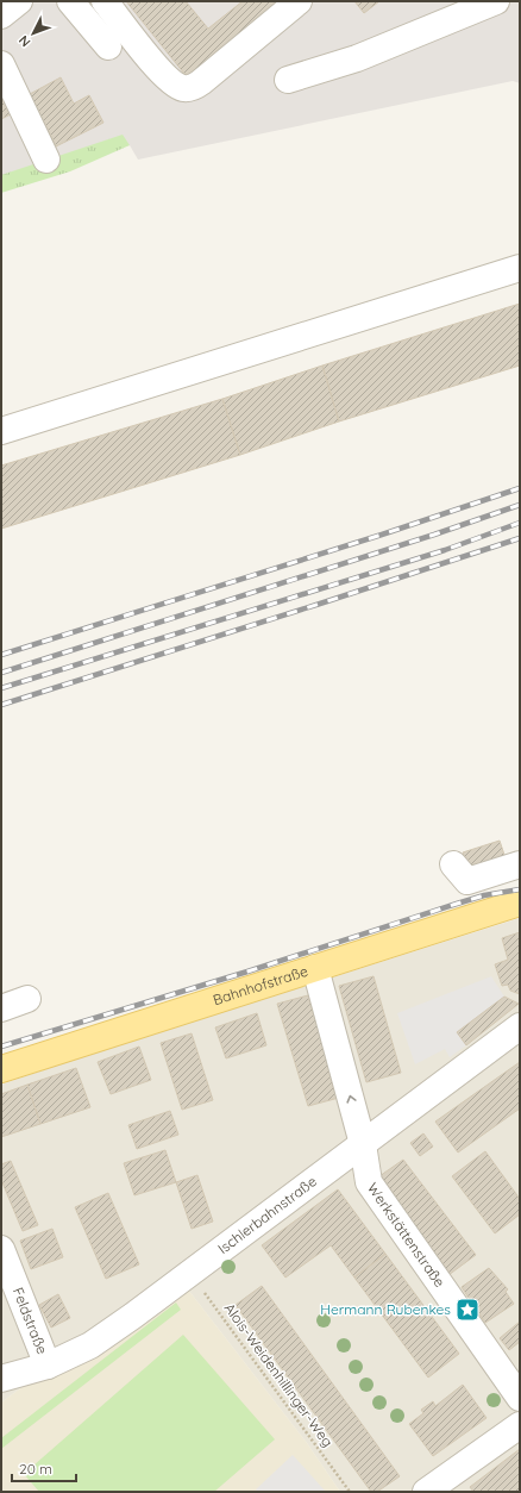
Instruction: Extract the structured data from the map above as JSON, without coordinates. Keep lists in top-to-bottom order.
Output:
{
  "streets": {
    "main road": ["Bahnhofstraße"],
    "street": ["Ischlerbahnstraße", "Werkstättenstraße", "Feldstraße"],
    "path": ["Alois-Weidenhillinger-Weg"]
  },
  "crossings": [
    ["Bahnhofstraße", "Werkstättenstraße"],
    ["Ischlerbahnstraße", "Werkstättenstraße"],
    ["Ischlerbahnstraße", "Feldstraße"],
    ["Ischlerbahnstraße", "Alois-Weidenhillinger-Weg"]
  ],
  "one_way": ["Werkstättenstraße"],
  "places": {
    "place": ["Hermann Rubenkes"]
  },
  "scale_bar": "20 m",
  "north": "bottom left"
}
